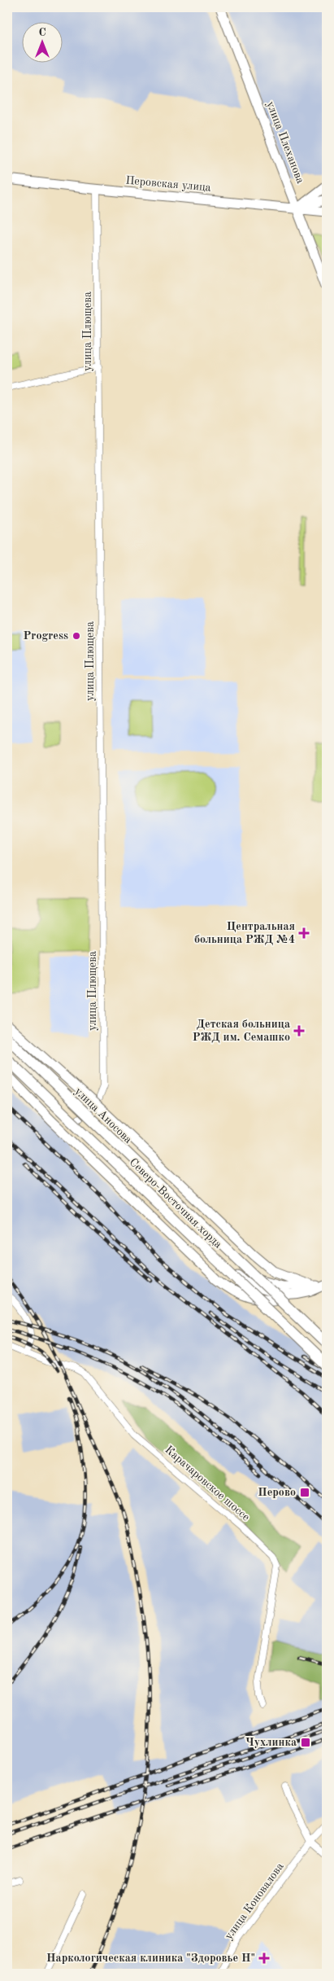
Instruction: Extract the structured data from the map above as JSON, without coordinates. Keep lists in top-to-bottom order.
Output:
{
  "streets": {
    "main road": ["Северо-Восточная хорда"],
    "street": [
      "улица Плеханова",
      "Перовская улица",
      "улица Плющева",
      "улица Аносова",
      "Карачаровское шоссе",
      "улица Коновалова"
    ]
  },
  "crossings": [
    ["улица Плеханова", "Перовская улица"],
    ["Перовская улица", "улица Плющева"],
    ["улица Плющева", "улица Аносова"],
    ["улица Аносова", "Северо-Восточная хорда"]
  ],
  "places": {
    "other": ["Progress"],
    "health": ["Центральная больница РЖД №4", "Детская больница РЖД им. Семашко", "Наркологическая клиника \"Здоровье Н\""],
    "transit": ["Перово", "Чухлинка"]
  },
  "north": "top"
}
